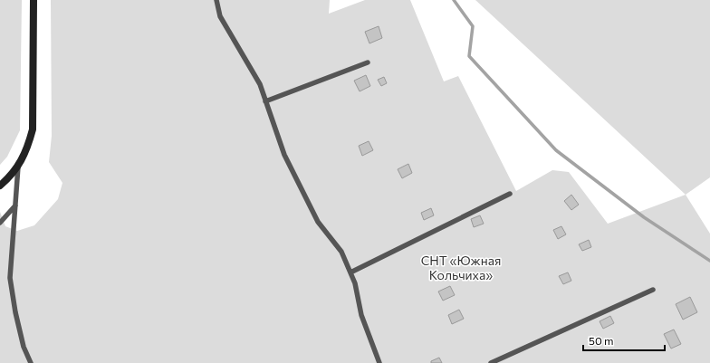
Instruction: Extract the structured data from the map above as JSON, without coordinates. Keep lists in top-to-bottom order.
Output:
{
  "parks": ["СНТ «Южная Кольчиха»"],
  "scale_bar": "50 m"
}
